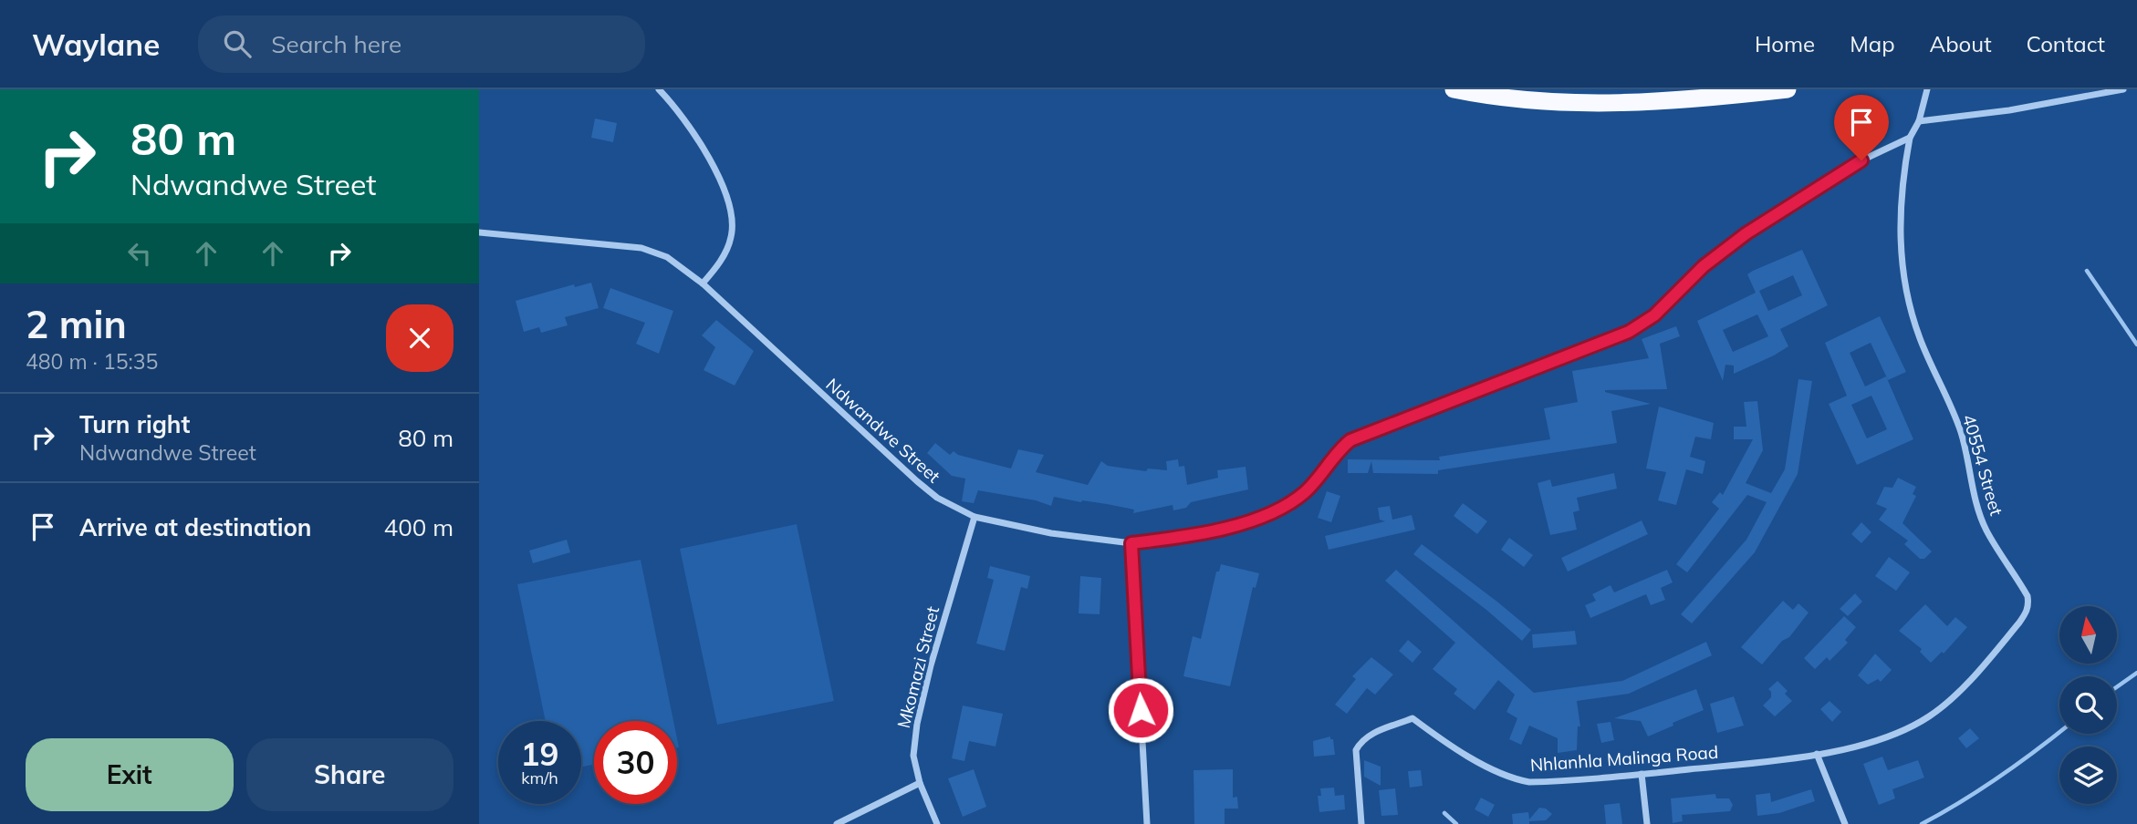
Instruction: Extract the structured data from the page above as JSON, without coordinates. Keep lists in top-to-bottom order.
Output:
{
  "streets": {
    "street": [
      "Ndwandwe Street",
      "40554 Street",
      "Mkomazi Street",
      "Nhlanhla Malinga Road"
    ]
  },
  "crossings": [
    ["Ndwandwe Street", "40554 Street"],
    ["Ndwandwe Street", "Mkomazi Street"],
    ["40554 Street", "Nhlanhla Malinga Road"]
  ],
  "north": "top",
  "page": {
    "header": "Waylane",
    "search": "Search here",
    "nav": [
      "Home",
      "Map",
      "About",
      "Contact"
    ],
    "turn": ["80 m", "Ndwandwe Street"],
    "heading": ["2 min", "480 m · 15:35"],
    "list": [
      {
        "name": "Turn right",
        "note": "Ndwandwe Street",
        "value": "80 m"
      },
      {
        "name": "Arrive at destination",
        "value": "400 m"
      }
    ],
    "speed": "19 km/h",
    "limit": "30",
    "buttons": ["Exit", "Share"]
  }
}
